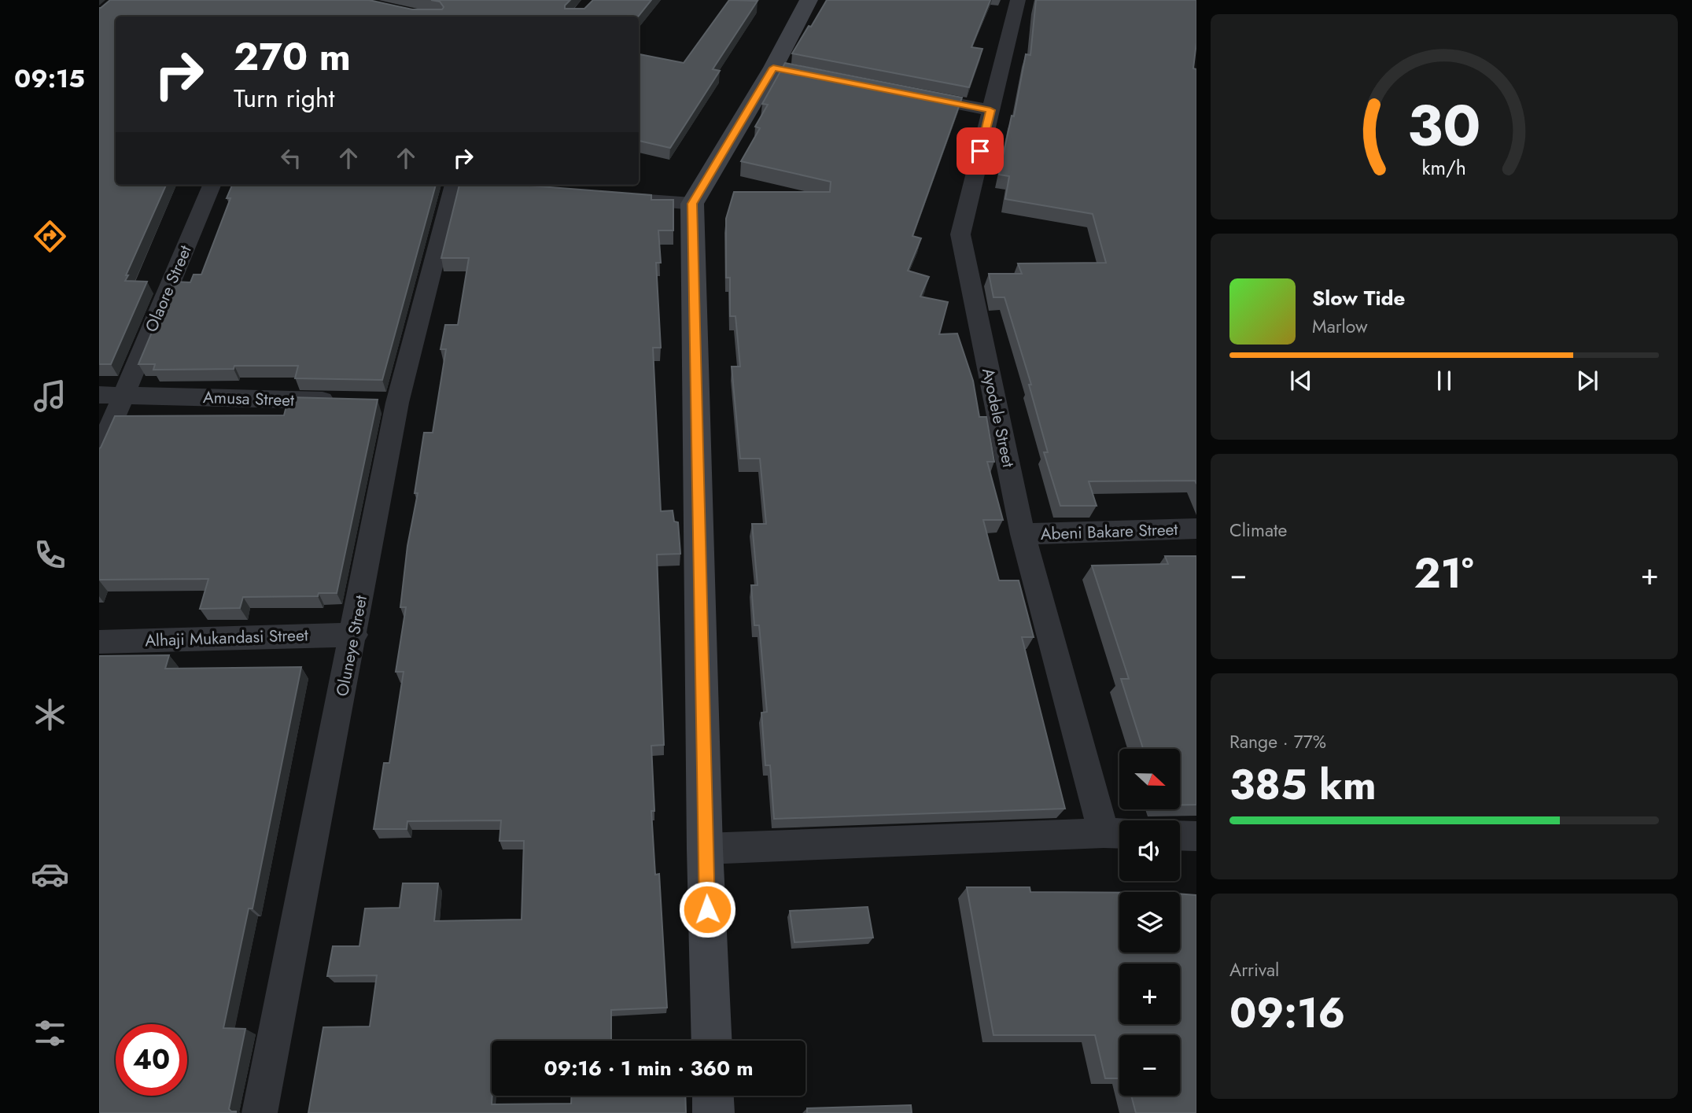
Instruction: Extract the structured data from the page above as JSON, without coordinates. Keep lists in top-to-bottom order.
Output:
{
  "streets": {
    "street": [
      "Olaore Street",
      "Amusa Street",
      "Ayodele Street",
      "Abeni Bakare Street",
      "Alhaji Mukandasi Street",
      "Oluneye Street"
    ]
  },
  "crossings": [
    ["Olaore Street", "Amusa Street"],
    ["Ayodele Street", "Abeni Bakare Street"],
    ["Alhaji Mukandasi Street", "Oluneye Street"]
  ],
  "north": "right",
  "page": {
    "tabs": "09:15",
    "turn": ["270 m", "Turn right"],
    "song": ["Slow Tide", "Marlow"],
    "tile": [
      "Climate",
      ["Range · 77%", "385 km"],
      ["Arrival", "09:16"]
    ],
    "heat": ["−", "21°", "+"],
    "map_buttons": ["+", "−"],
    "limit": "40",
    "trip": "09:16 · 1 min · 360 m",
    "gauge": ["30", "km/h"]
  }
}
